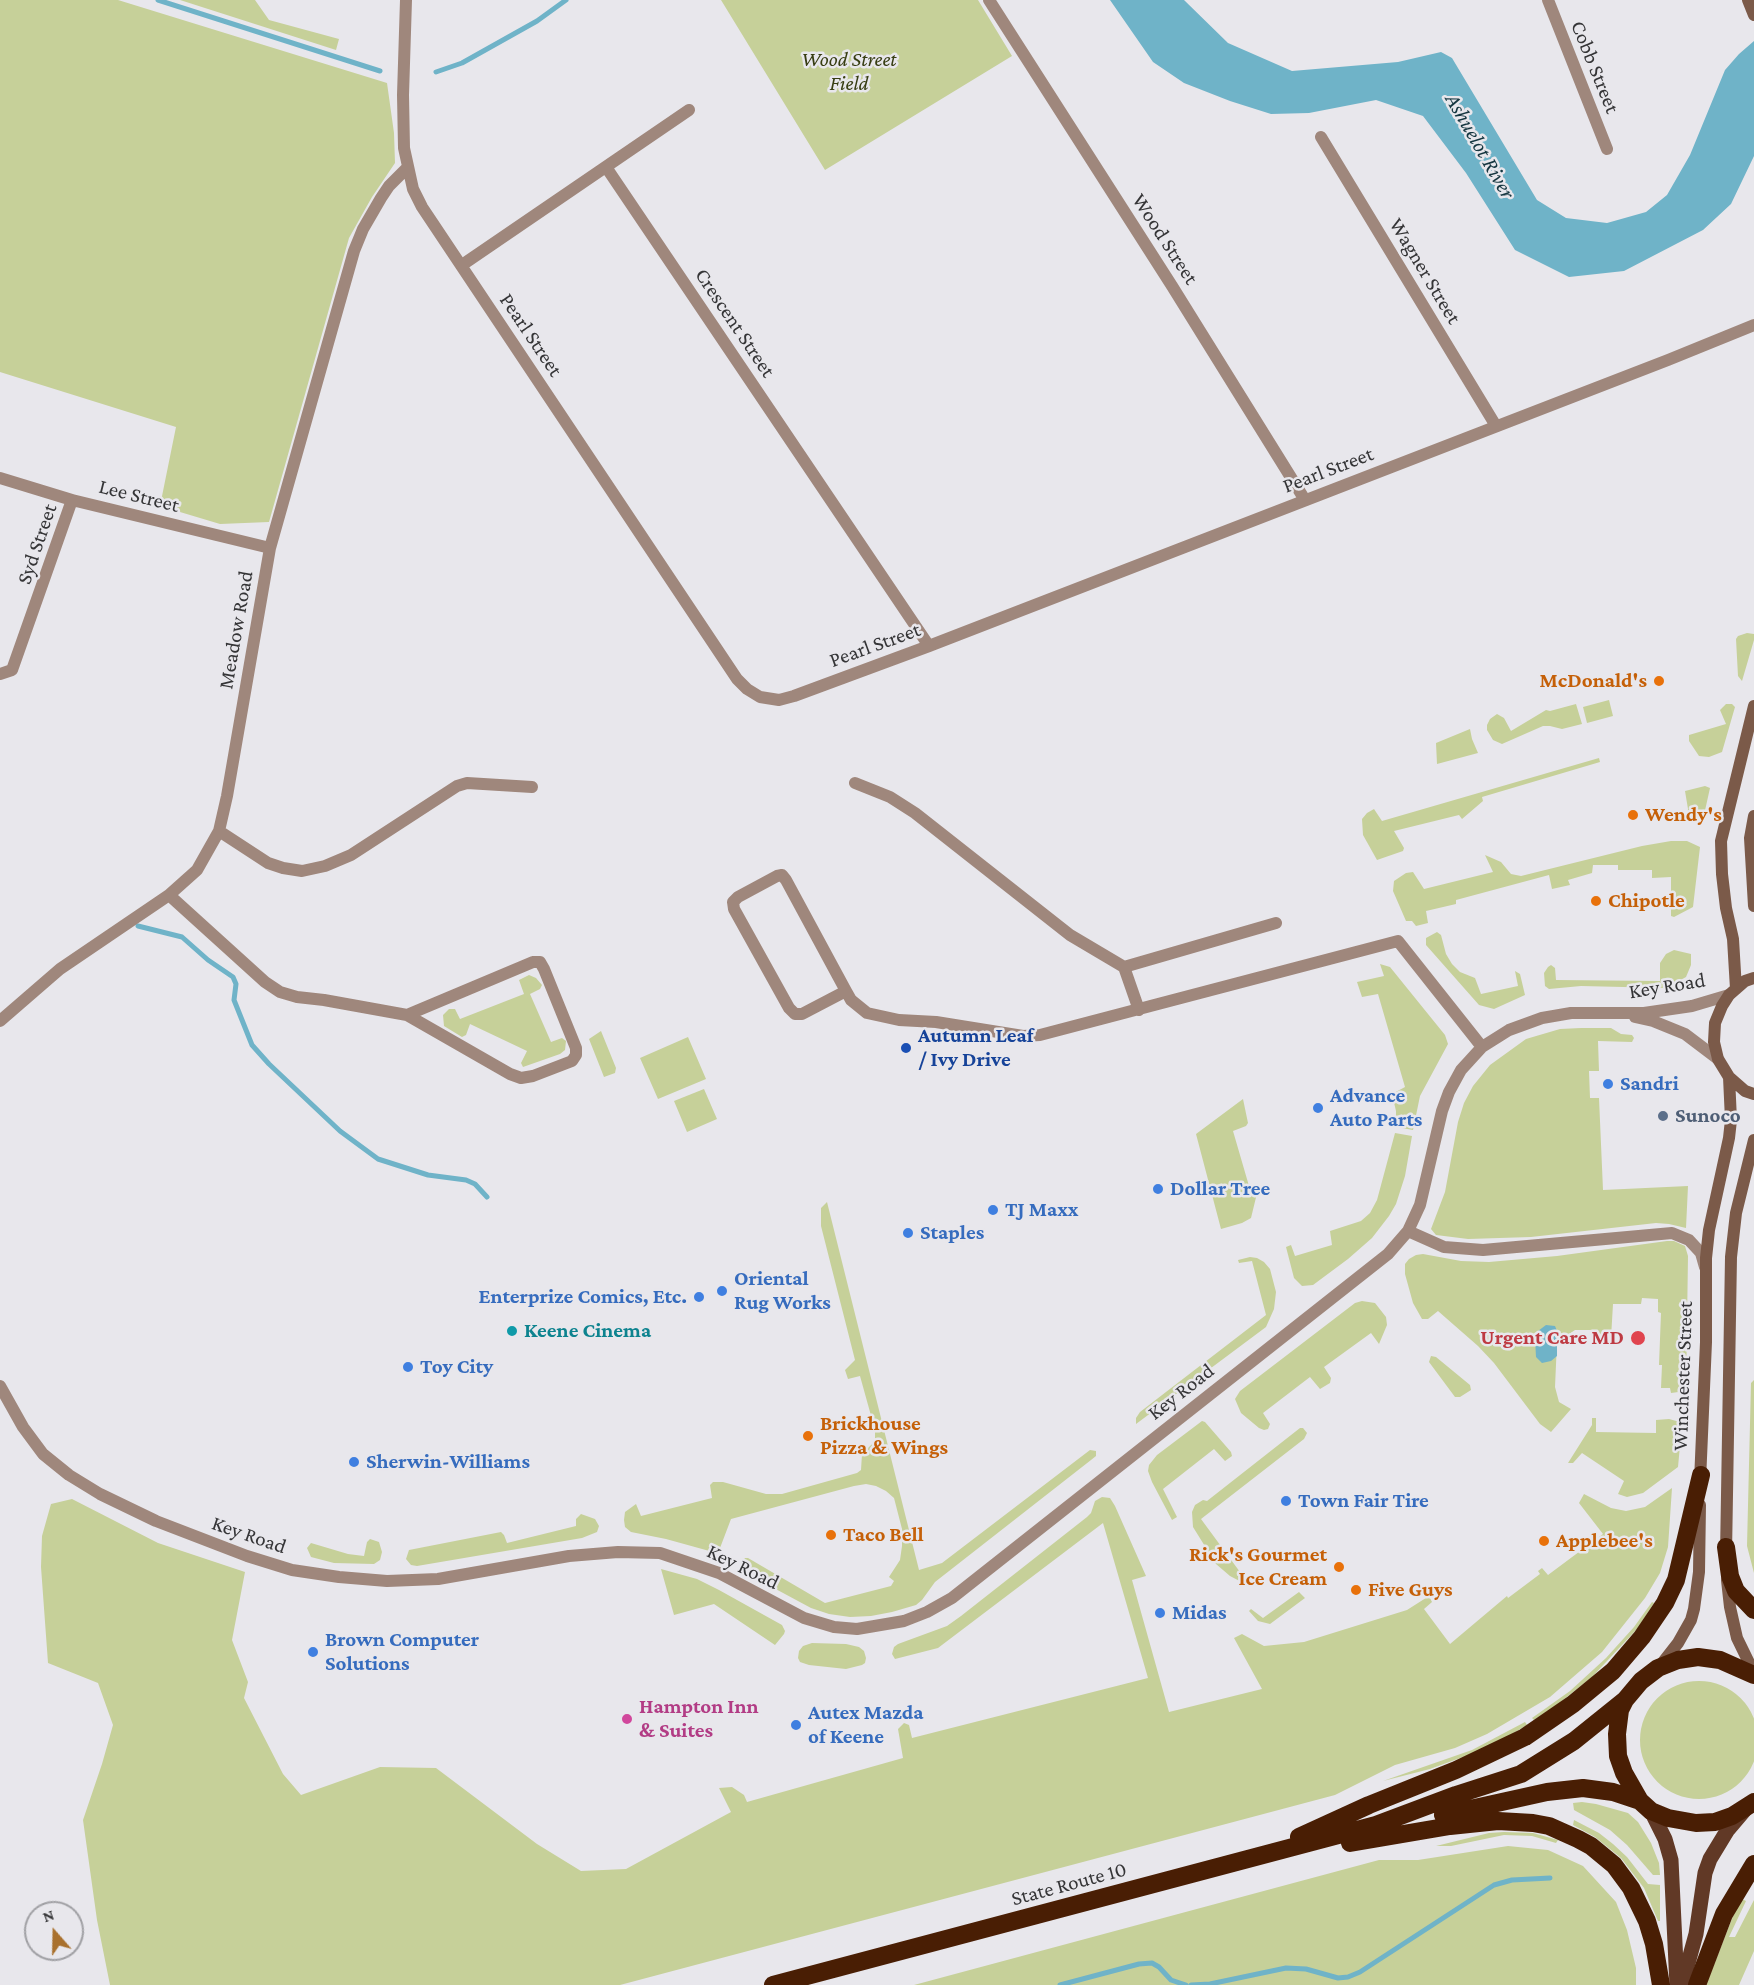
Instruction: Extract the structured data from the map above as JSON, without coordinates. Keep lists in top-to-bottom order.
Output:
{
  "streets": {
    "highway": ["State Route 10"],
    "street": [
      "Cobb Street",
      "Wood Street",
      "Wagner Street",
      "Crescent Street",
      "Pearl Street",
      "Lee Street",
      "Syd Street",
      "Meadow Road",
      "Key Road",
      "Winchester Street"
    ]
  },
  "crossings": [
    ["Wood Street", "Pearl Street"],
    ["Wagner Street", "Pearl Street"],
    ["Crescent Street", "Pearl Street"],
    ["Pearl Street", "Meadow Road"],
    ["Lee Street", "Syd Street"],
    ["Lee Street", "Meadow Road"],
    ["Winchester Street", "State Route 10"]
  ],
  "water": ["Ashuelot River"],
  "parks": ["Wood Street Field"],
  "places": [
    "McDonald's",
    "Wendy's",
    "Chipotle",
    "Autumn Leaf / Ivy Drive",
    "Sandri",
    "Advance Auto Parts",
    "Sunoco",
    "Dollar Tree",
    "TJ Maxx",
    "Staples",
    "Oriental Rug Works",
    "Enterprize Comics, Etc.",
    "Keene Cinema",
    "Urgent Care MD",
    "Toy City",
    "Brickhouse Pizza & Wings",
    "Sherwin-Williams",
    "Town Fair Tire",
    "Taco Bell",
    "Applebee's",
    "Rick's Gourmet Ice Cream",
    "Five Guys",
    "Midas",
    "Brown Computer Solutions",
    "Hampton Inn & Suites",
    "Autex Mazda of Keene"
  ],
  "north": "top"
}
